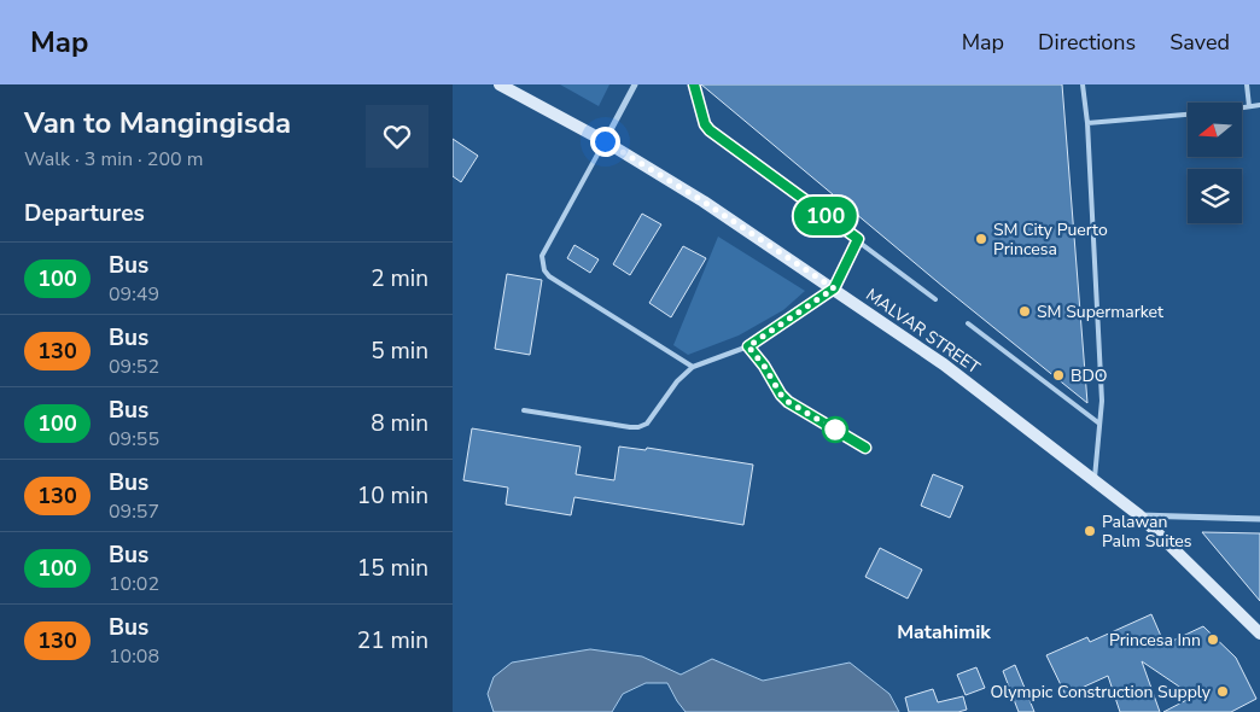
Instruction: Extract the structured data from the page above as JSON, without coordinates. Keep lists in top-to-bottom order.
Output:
{
  "streets": {
    "main road": ["MALVAR STREET"]
  },
  "districts": ["Matahimik"],
  "places": [
    "SM City Puerto Princesa",
    "SM Supermarket",
    "BDO",
    "Palawan Palm Suites",
    "Princesa Inn",
    "Olympic Construction Supply"
  ],
  "lines": ["bus line 100"],
  "north": "left",
  "page": {
    "header": "Map",
    "nav": ["Map", "Directions", "Saved"],
    "heading": [
      ["Van to Mangingisda", "Walk · 3 min · 200 m"],
      "Departures"
    ],
    "on_map": "100",
    "list": [
      {
        "mark": "100",
        "name": "Bus",
        "note": "09:49",
        "value": "2 min"
      },
      {
        "mark": "130",
        "name": "Bus",
        "note": "09:52",
        "value": "5 min"
      },
      {
        "mark": "100",
        "name": "Bus",
        "note": "09:55",
        "value": "8 min"
      },
      {
        "mark": "130",
        "name": "Bus",
        "note": "09:57",
        "value": "10 min"
      },
      {
        "mark": "100",
        "name": "Bus",
        "note": "10:02",
        "value": "15 min"
      },
      {
        "mark": "130",
        "name": "Bus",
        "note": "10:08",
        "value": "21 min"
      }
    ]
  }
}
